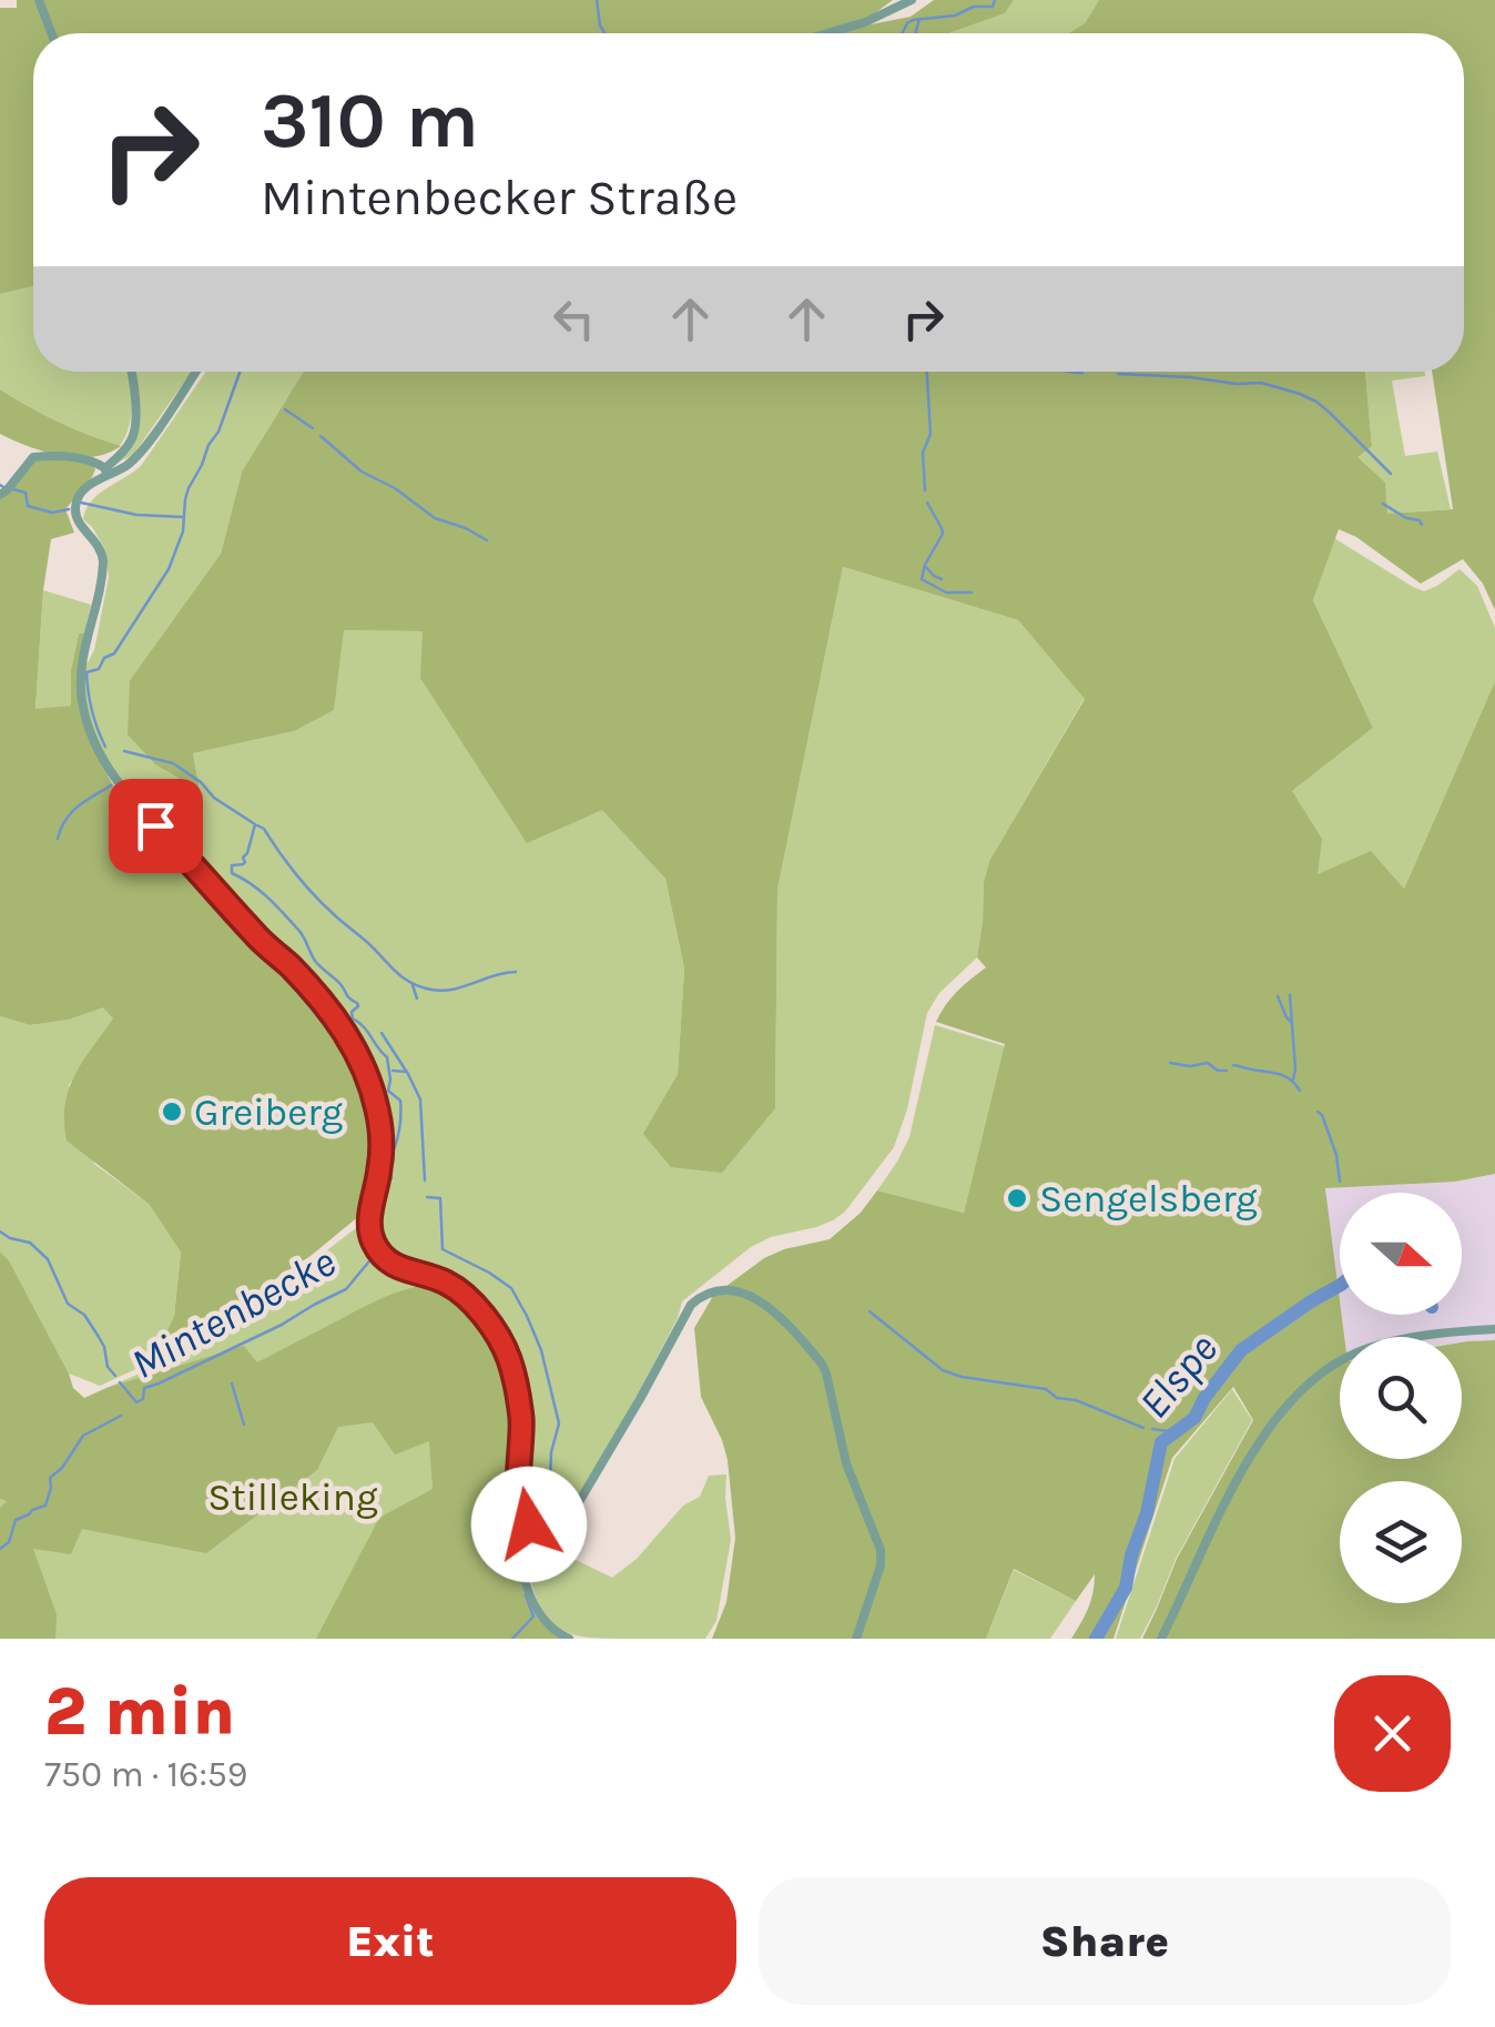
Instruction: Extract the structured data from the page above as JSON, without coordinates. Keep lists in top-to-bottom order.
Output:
{
  "water": ["Mintenbecke", "Elspe"],
  "parks": ["Stilleking"],
  "places": ["Greiberg", "Sengelsberg"],
  "north": "right",
  "page": {
    "turn": ["310 m", "Mintenbecker Straße"],
    "heading": ["2 min", "750 m · 16:59"],
    "buttons": ["Exit", "Share"]
  }
}
